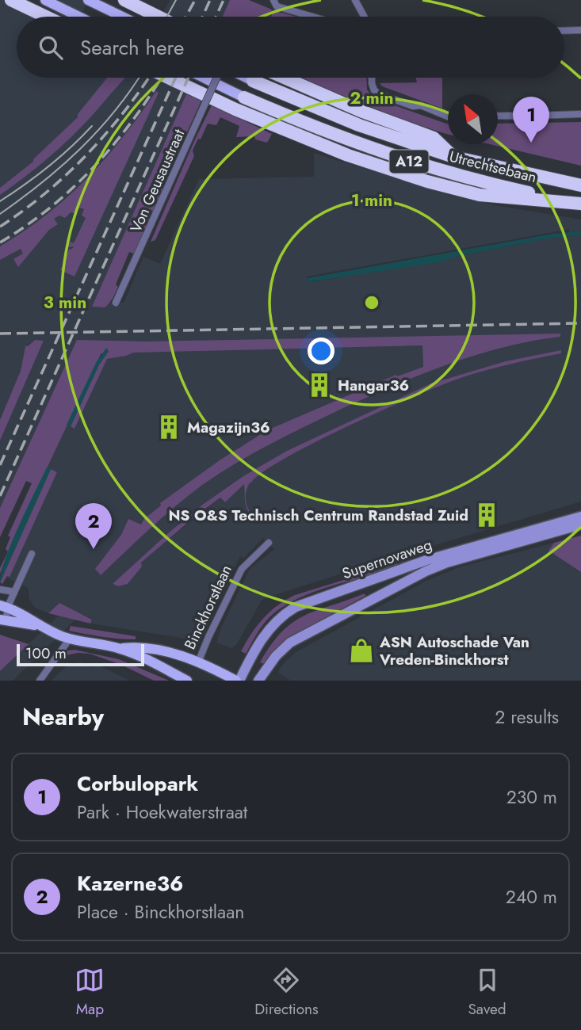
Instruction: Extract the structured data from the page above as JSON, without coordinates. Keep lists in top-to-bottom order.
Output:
{
  "streets": {
    "highway": ["A12", "Utrechtsebaan"],
    "main road": ["Supernovaweg", "Binckhorstlaan"],
    "street": ["Von Geusaustraat"]
  },
  "crossings": [
    ["A12", "Utrechtsebaan"],
    ["Supernovaweg", "Binckhorstlaan"]
  ],
  "places": {
    "building": ["Hangar36", "Magazijn36", "NS O&S Technisch Centrum Randstad Zuid"],
    "shop": ["ASN Autoschade Van Vreden-Binckhorst"]
  },
  "scale_bar": "100 m",
  "north": "top left",
  "page": {
    "search": "Search here",
    "pins": ["1", "2"],
    "scale": "100 m",
    "heading": ["Nearby", "2 results"],
    "list": [
      {
        "mark": "1",
        "name": "Corbulopark",
        "note": "Park · Hoekwaterstraat",
        "value": "230 m"
      },
      {
        "mark": "2",
        "name": "Kazerne36",
        "note": "Place · Binckhorstlaan",
        "value": "240 m"
      }
    ],
    "nav": ["Map", "Directions", "Saved"]
  },
  "rings": ["2 min", "1 min", "3 min"]
}
